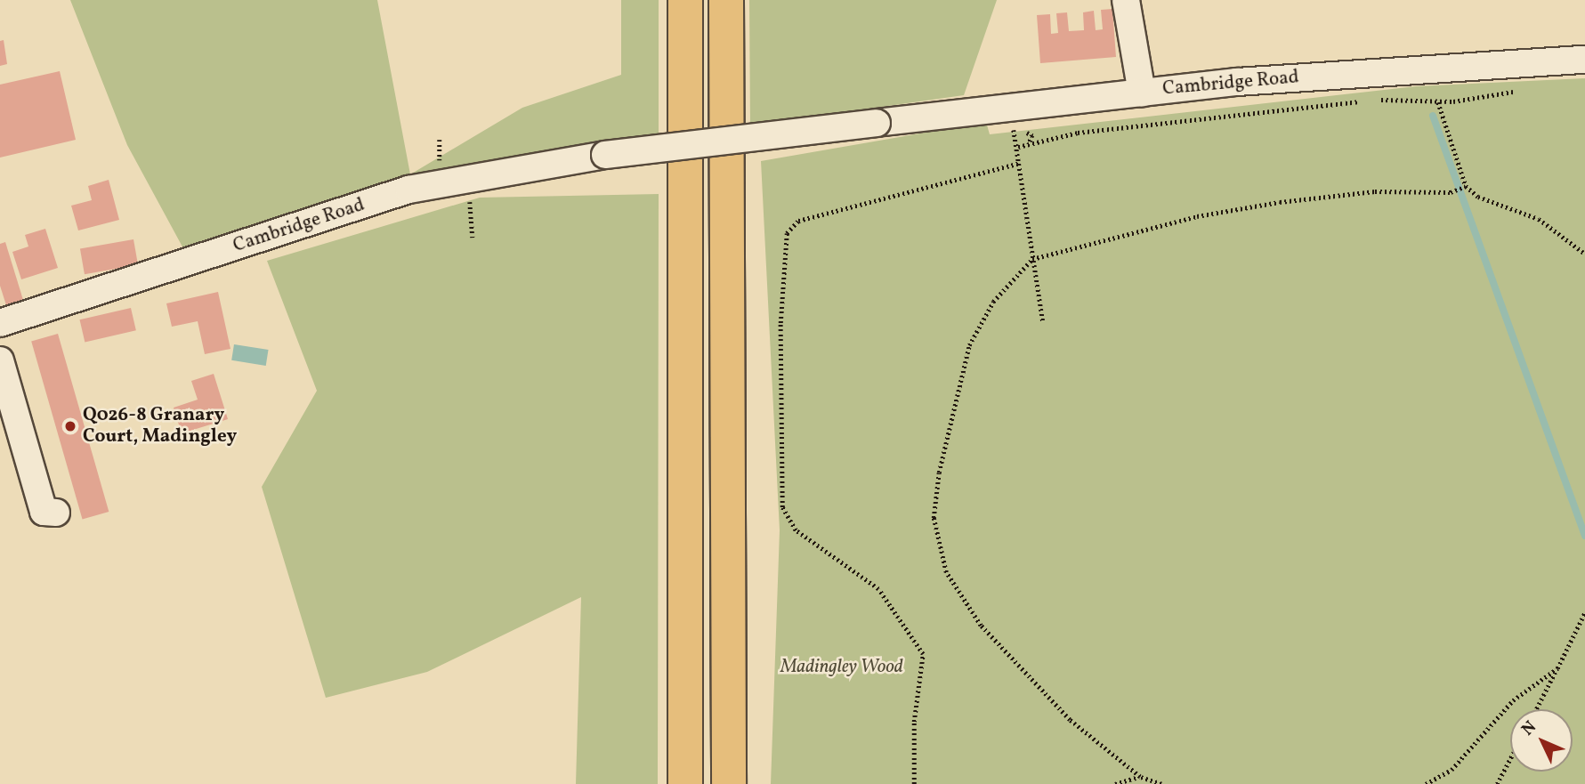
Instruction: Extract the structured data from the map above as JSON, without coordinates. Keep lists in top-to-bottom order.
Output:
{
  "streets": {
    "street": ["Cambridge Road"]
  },
  "parks": ["Madingley Wood"],
  "places": ["Q026-8 Granary Court, Madingley"],
  "north": "top left"
}
